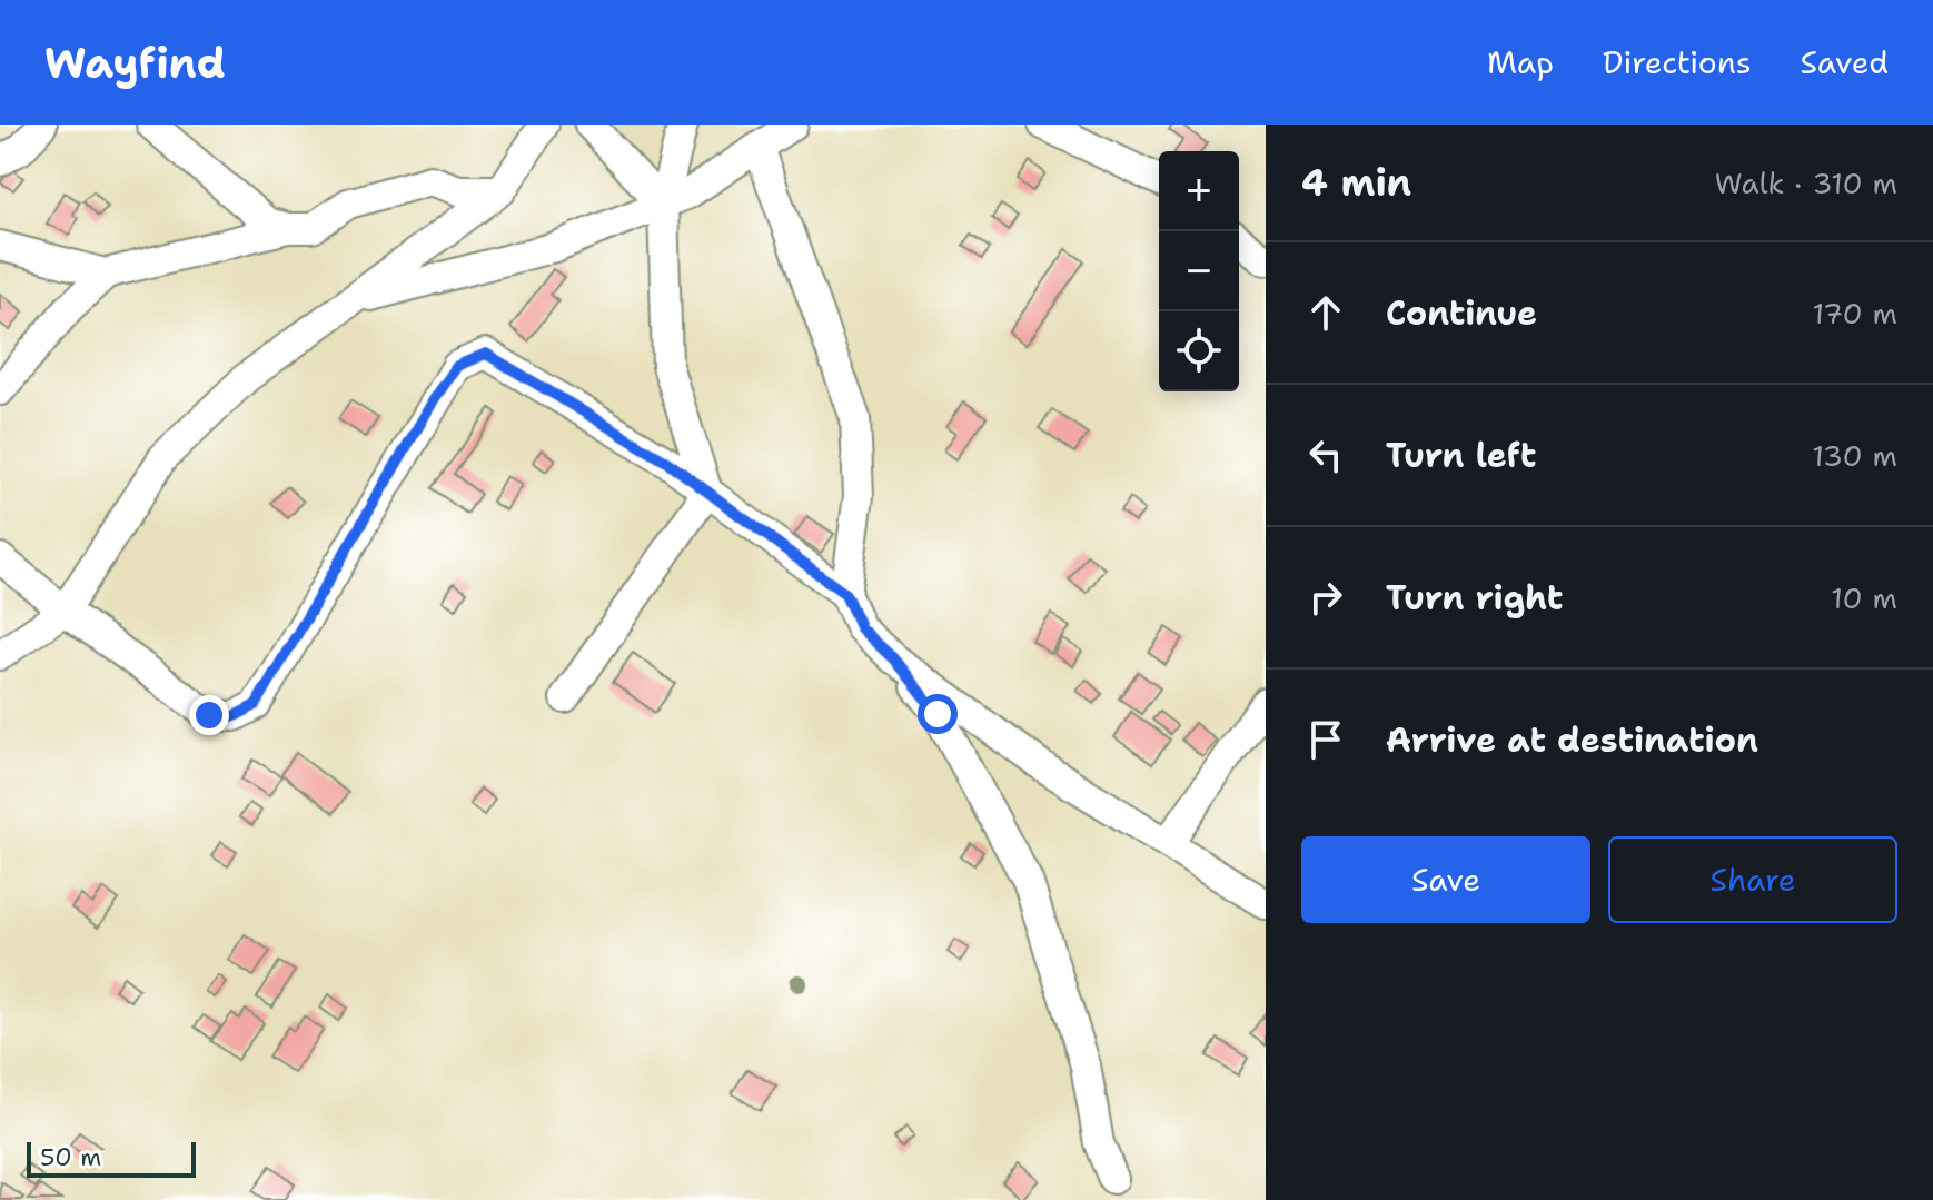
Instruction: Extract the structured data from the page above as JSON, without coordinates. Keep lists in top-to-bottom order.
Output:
{
  "scale_bar": "50 m",
  "page": {
    "header": "Wayfind",
    "nav": ["Map", "Directions", "Saved"],
    "heading": ["4 min", "Walk · 310 m"],
    "map_buttons": ["+", "−"],
    "list": [
      ["Continue", "170 m"],
      ["Turn left", "130 m"],
      ["Turn right", "10 m"],
      "Arrive at destination"
    ],
    "buttons": ["Save", "Share"],
    "scale": "50 m"
  }
}
